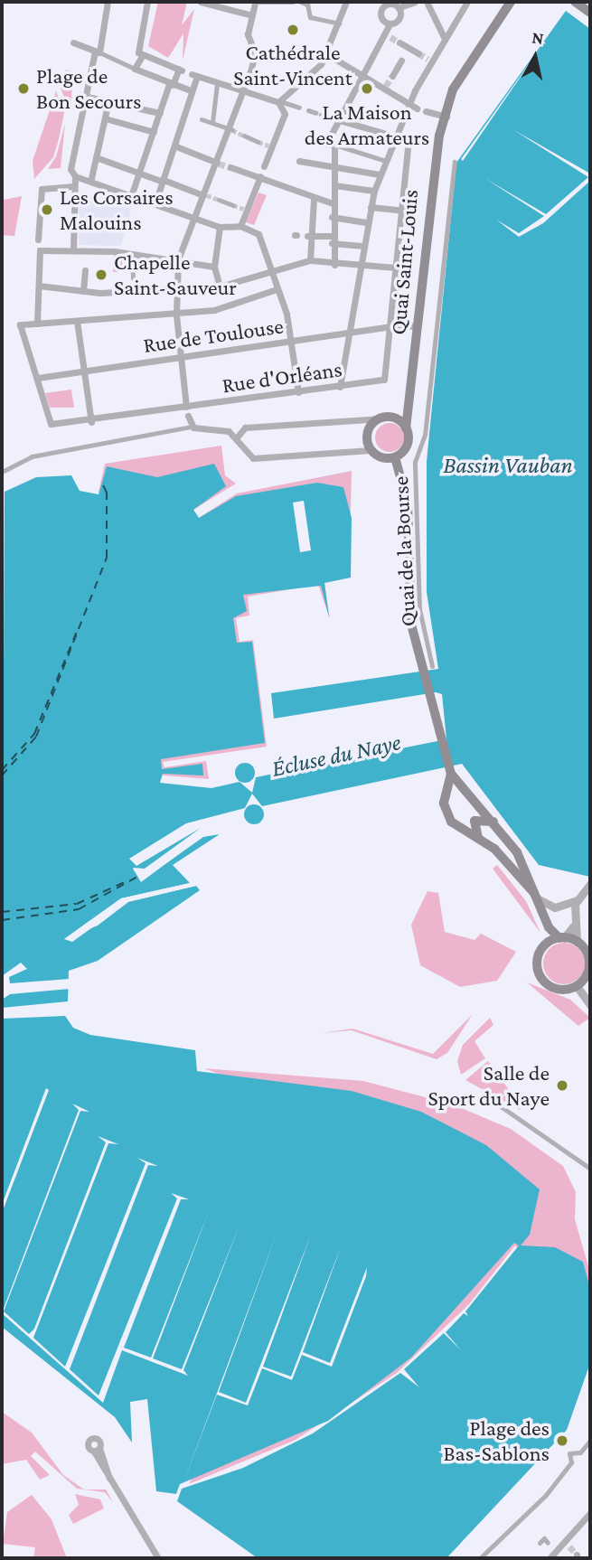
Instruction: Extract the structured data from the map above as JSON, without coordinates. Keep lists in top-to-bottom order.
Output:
{
  "streets": {
    "main road": ["Quai Saint-Louis"],
    "street": ["Rue de Toulouse", "Rue d'Orléans", "Quai de la Bourse"]
  },
  "crossings": [
    ["Quai Saint-Louis", "Rue de Toulouse"],
    ["Quai Saint-Louis", "Quai de la Bourse"],
    ["Rue de Toulouse", "Rue d'Orléans"]
  ],
  "water": ["Bassin Vauban", "Écluse du Naye"],
  "places": [
    "Cathédrale Saint-Vincent",
    "Plage de Bon Secours",
    "La Maison des Armateurs",
    "Les Corsaires Malouins",
    "Chapelle Saint-Sauveur",
    "Salle de Sport du Naye",
    "Plage des Bas-Sablons"
  ],
  "north": "top"
}
